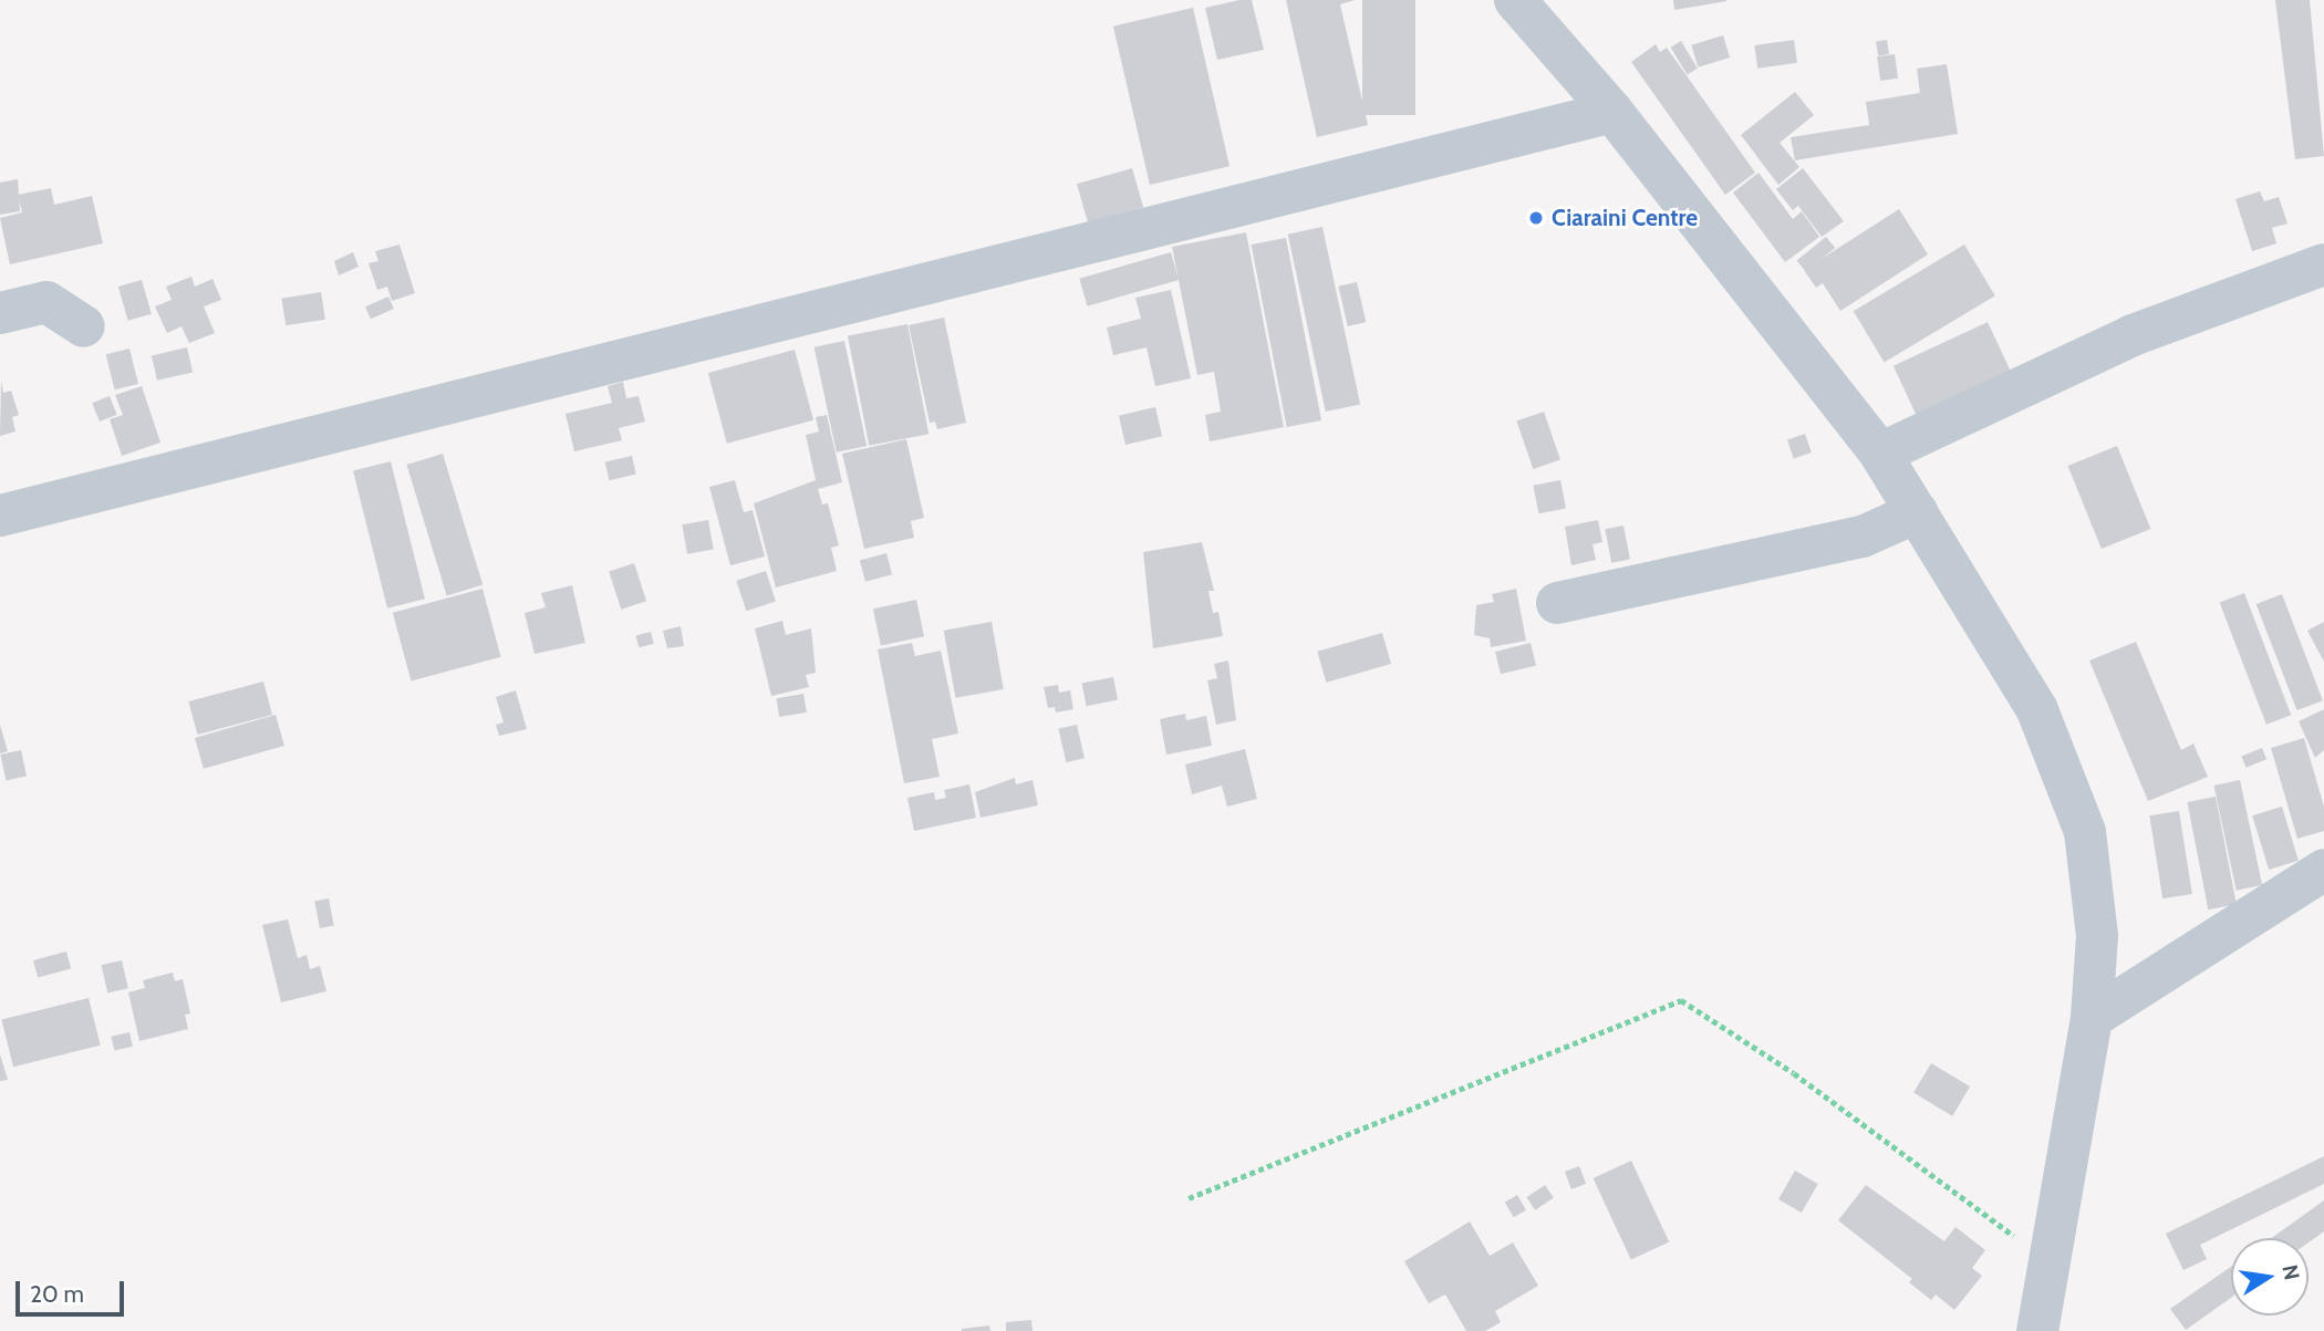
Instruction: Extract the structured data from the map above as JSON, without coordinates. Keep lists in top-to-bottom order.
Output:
{
  "places": ["Ciaraini Centre"],
  "scale_bar": "20 m",
  "north": "right"
}
